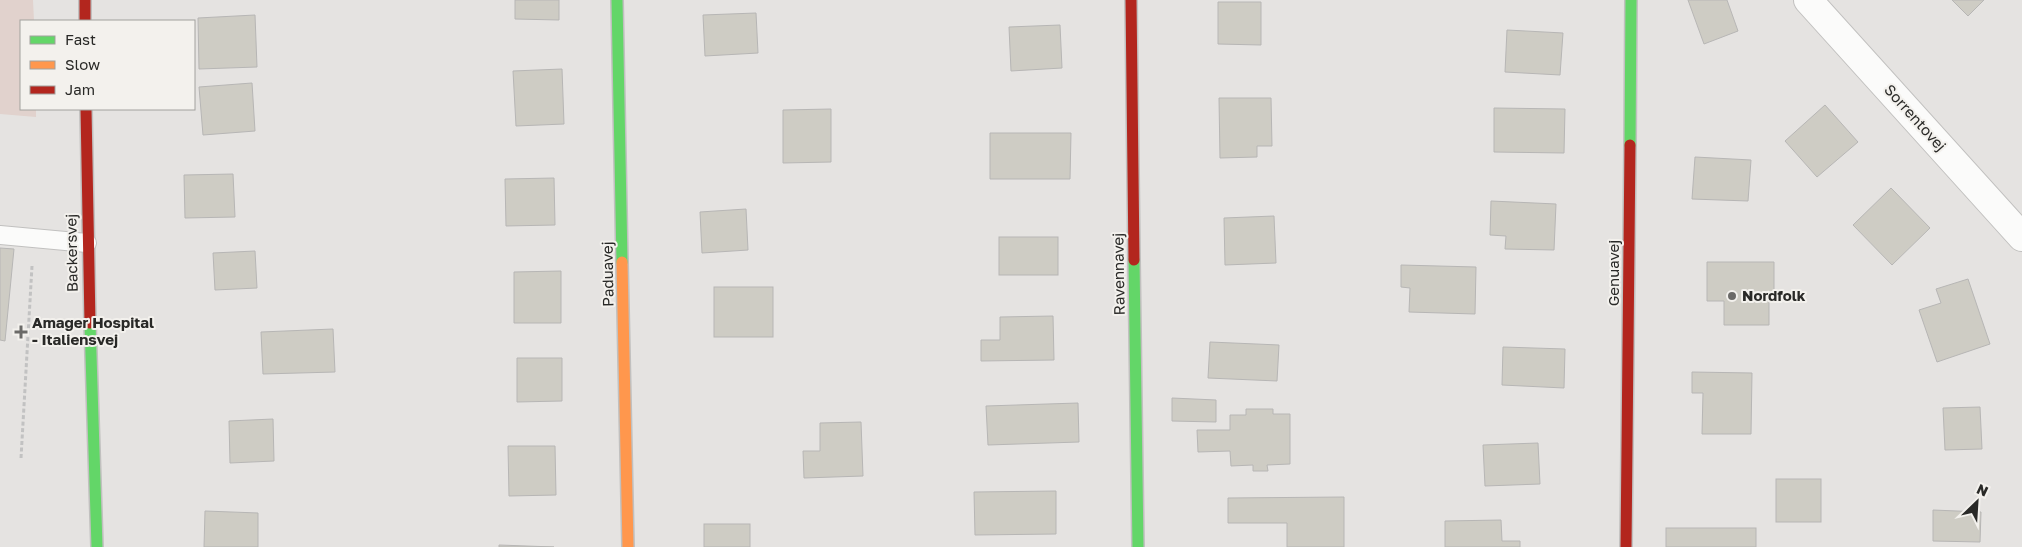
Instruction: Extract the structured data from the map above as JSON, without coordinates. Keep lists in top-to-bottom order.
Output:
{
  "streets": {
    "street": [
      "Sorrentovej",
      "Backersvej",
      "Genuavej",
      "Paduavej",
      "Ravennavej"
    ]
  },
  "places": {
    "other": ["Nordfolk"],
    "health": ["Amager Hospital - Italiensvej"]
  },
  "legend": ["Fast", "Slow", "Jam"],
  "north": "top right"
}
